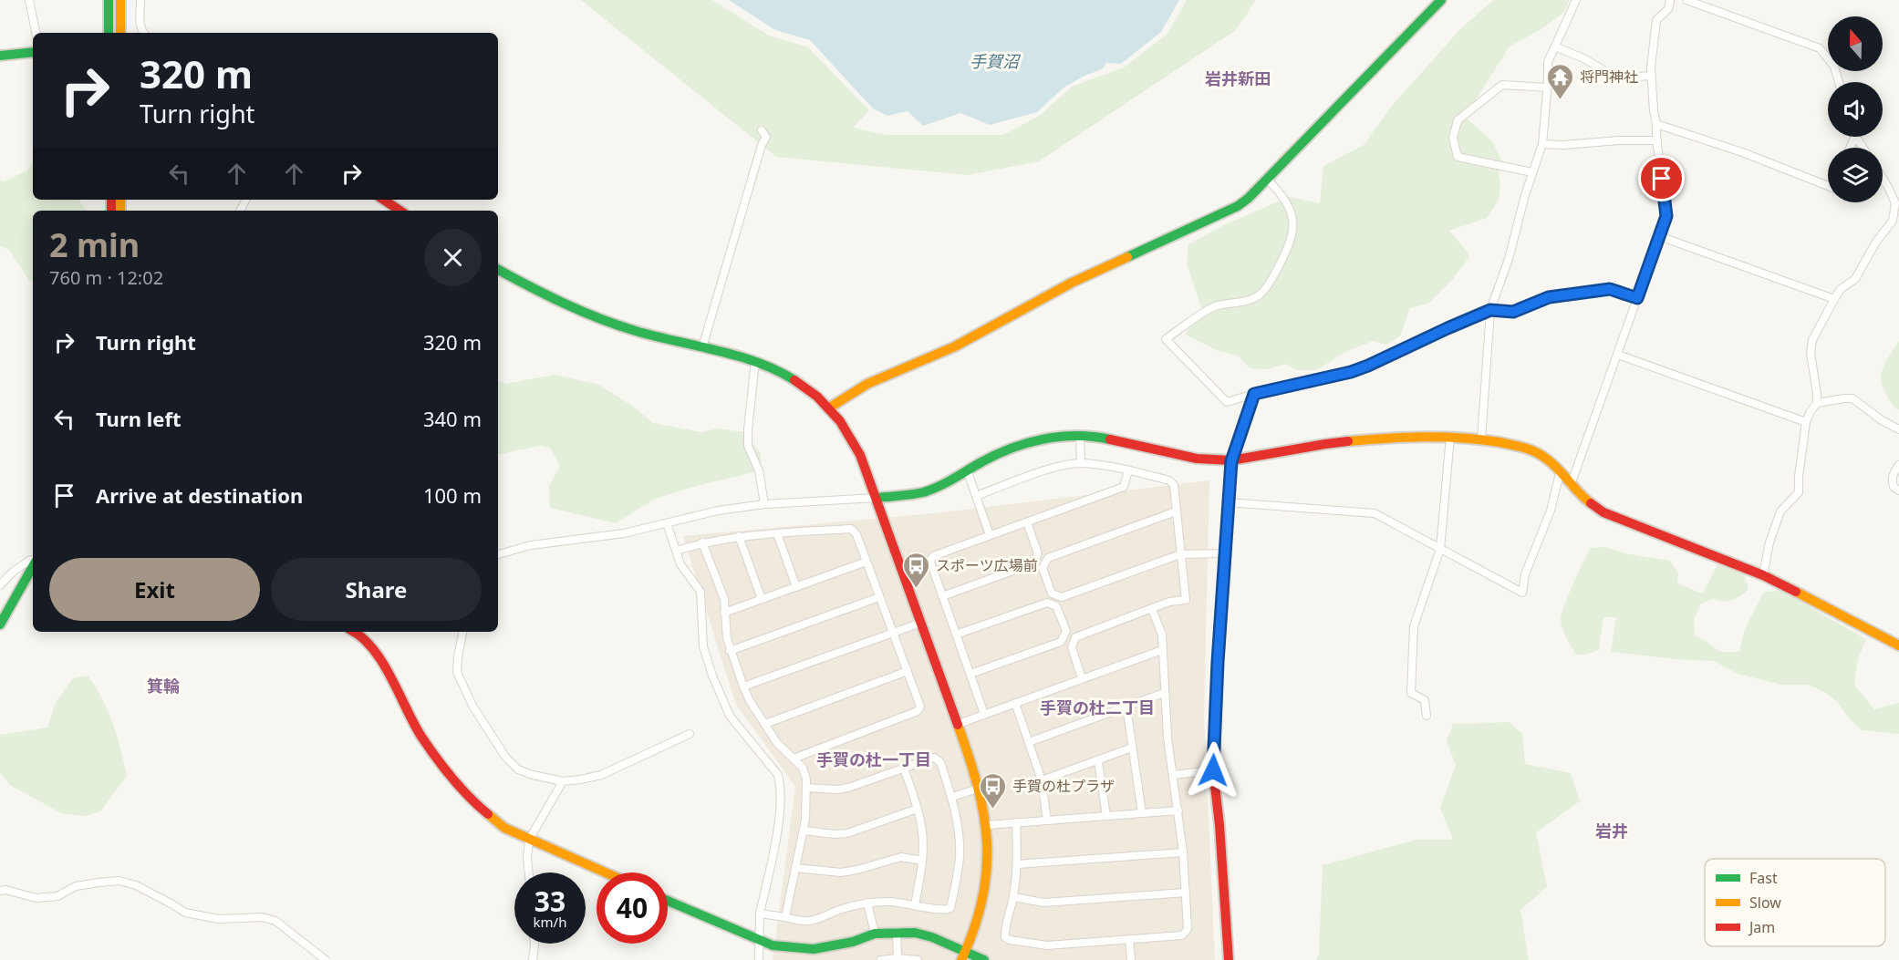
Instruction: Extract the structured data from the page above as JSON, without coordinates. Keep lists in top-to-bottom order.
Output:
{
  "districts": [
    "岩井新田",
    "箕輪",
    "手賀の杜二丁目",
    "手賀の杜一丁目",
    "岩井"
  ],
  "water": ["手賀沼"],
  "places": {
    "temple": ["将門神社"],
    "bus stop": ["スポーツ広場前", "手賀の杜プラザ"]
  },
  "legend": ["Fast", "Slow", "Jam"],
  "north": "top",
  "page": {
    "turn": ["320 m", "Turn right"],
    "heading": ["2 min", "760 m · 12:02"],
    "list": [
      {
        "name": "Turn right",
        "value": "320 m"
      },
      {
        "name": "Turn left",
        "value": "340 m"
      },
      {
        "name": "Arrive at destination",
        "value": "100 m"
      }
    ],
    "buttons": ["Exit", "Share"],
    "speed": "33 km/h",
    "limit": "40"
  }
}
